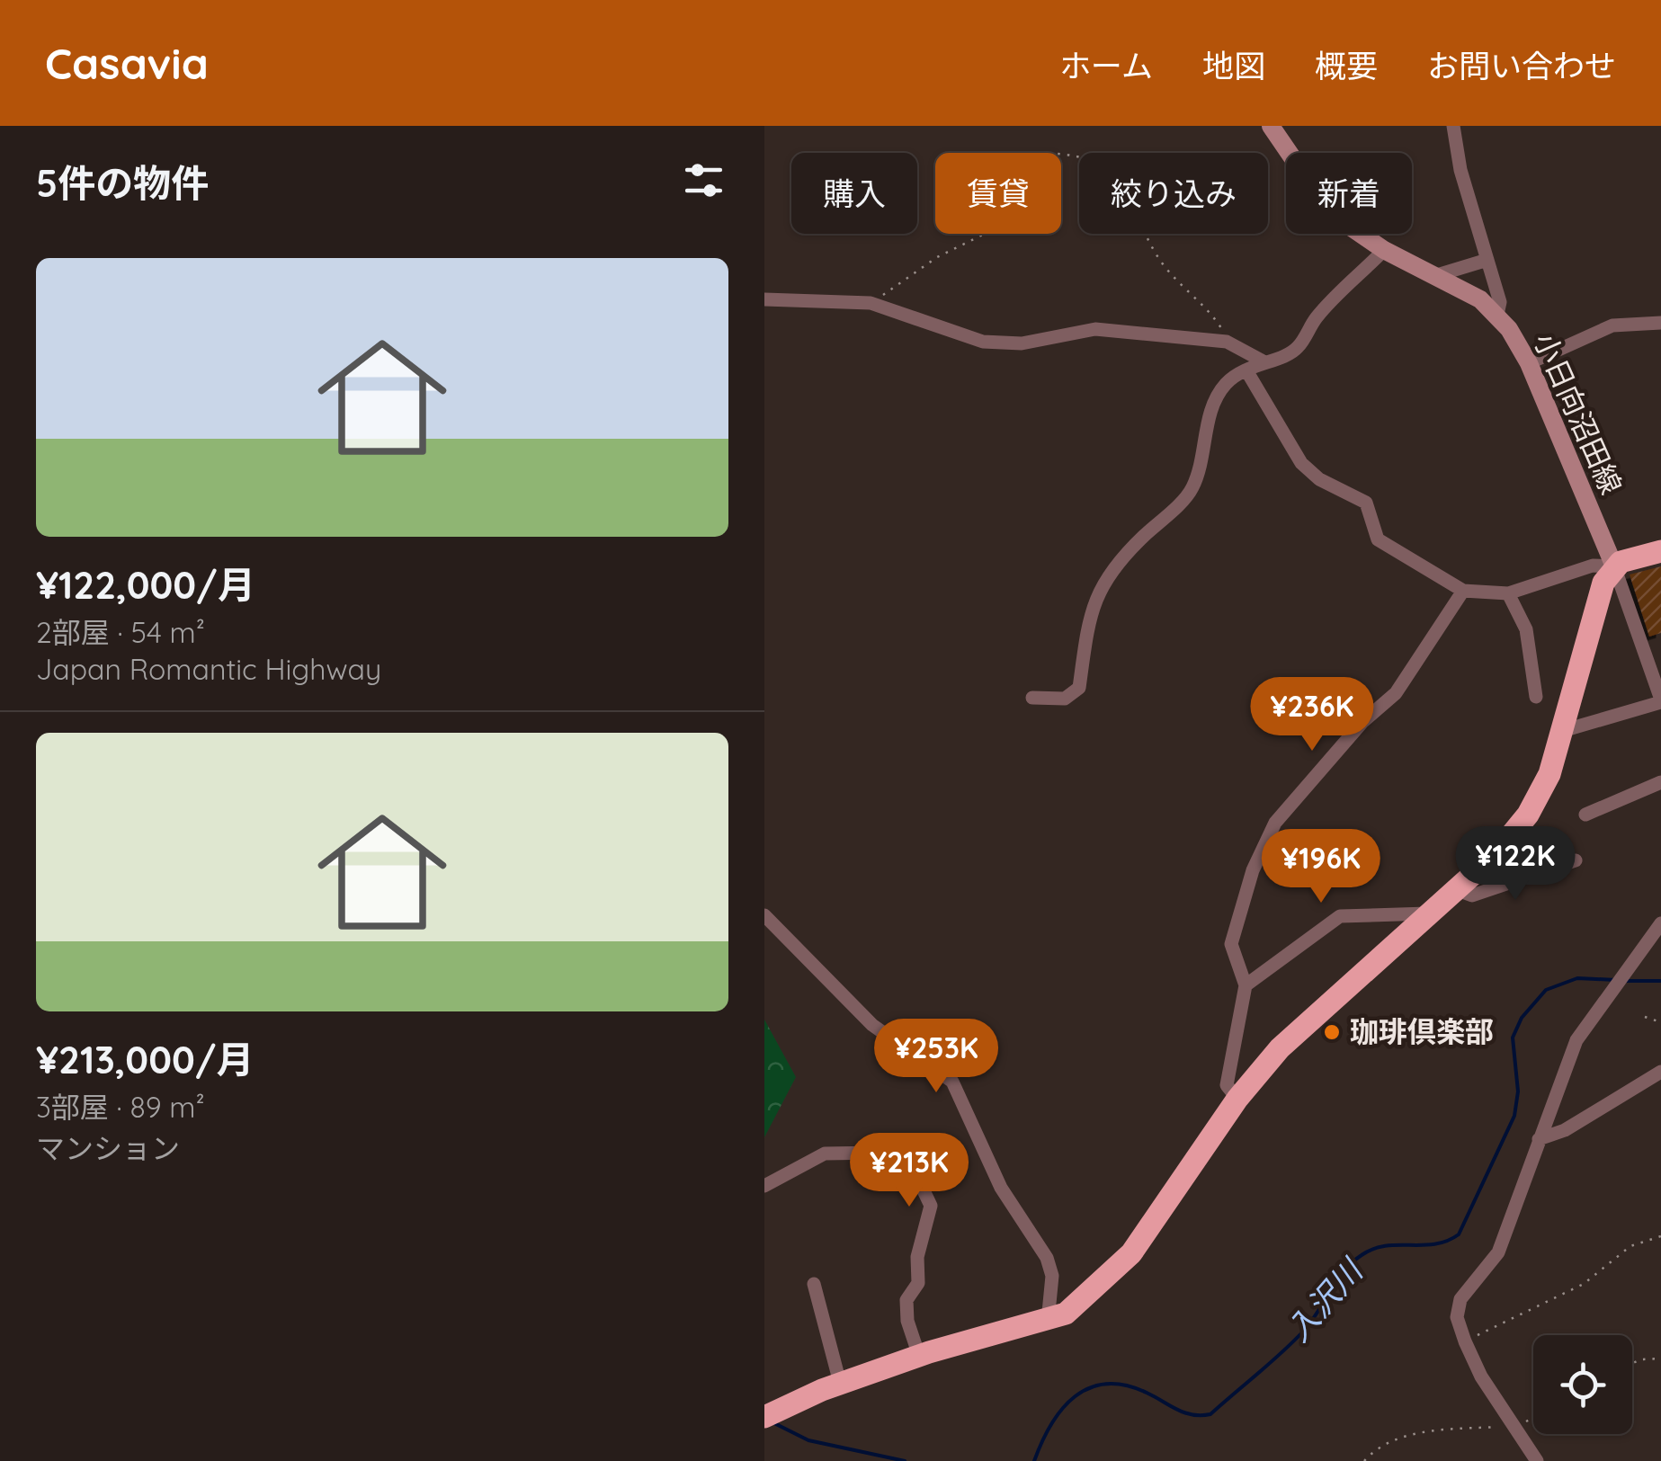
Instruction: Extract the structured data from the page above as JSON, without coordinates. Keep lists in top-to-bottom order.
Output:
{
  "streets": {
    "main road": ["小日向沼田線"]
  },
  "water": ["入沢川"],
  "places": ["珈琲倶楽部"],
  "page": {
    "header": "Casavia",
    "nav": [
      "ホーム",
      "地図",
      "概要",
      "お問い合わせ"
    ],
    "heading": "5件の物件",
    "chip": [
      "購入",
      "賃貸",
      "絞り込み",
      "新着"
    ],
    "list": [
      {
        "name": "¥122,000/月",
        "note": "2部屋 · 54 m² · Japan Romantic Highway"
      },
      {
        "name": "¥213,000/月",
        "note": "3部屋 · 89 m² · マンション"
      }
    ],
    "price": [
      "¥236K",
      "¥122K",
      "¥196K",
      "¥253K",
      "¥213K"
    ]
  }
}
